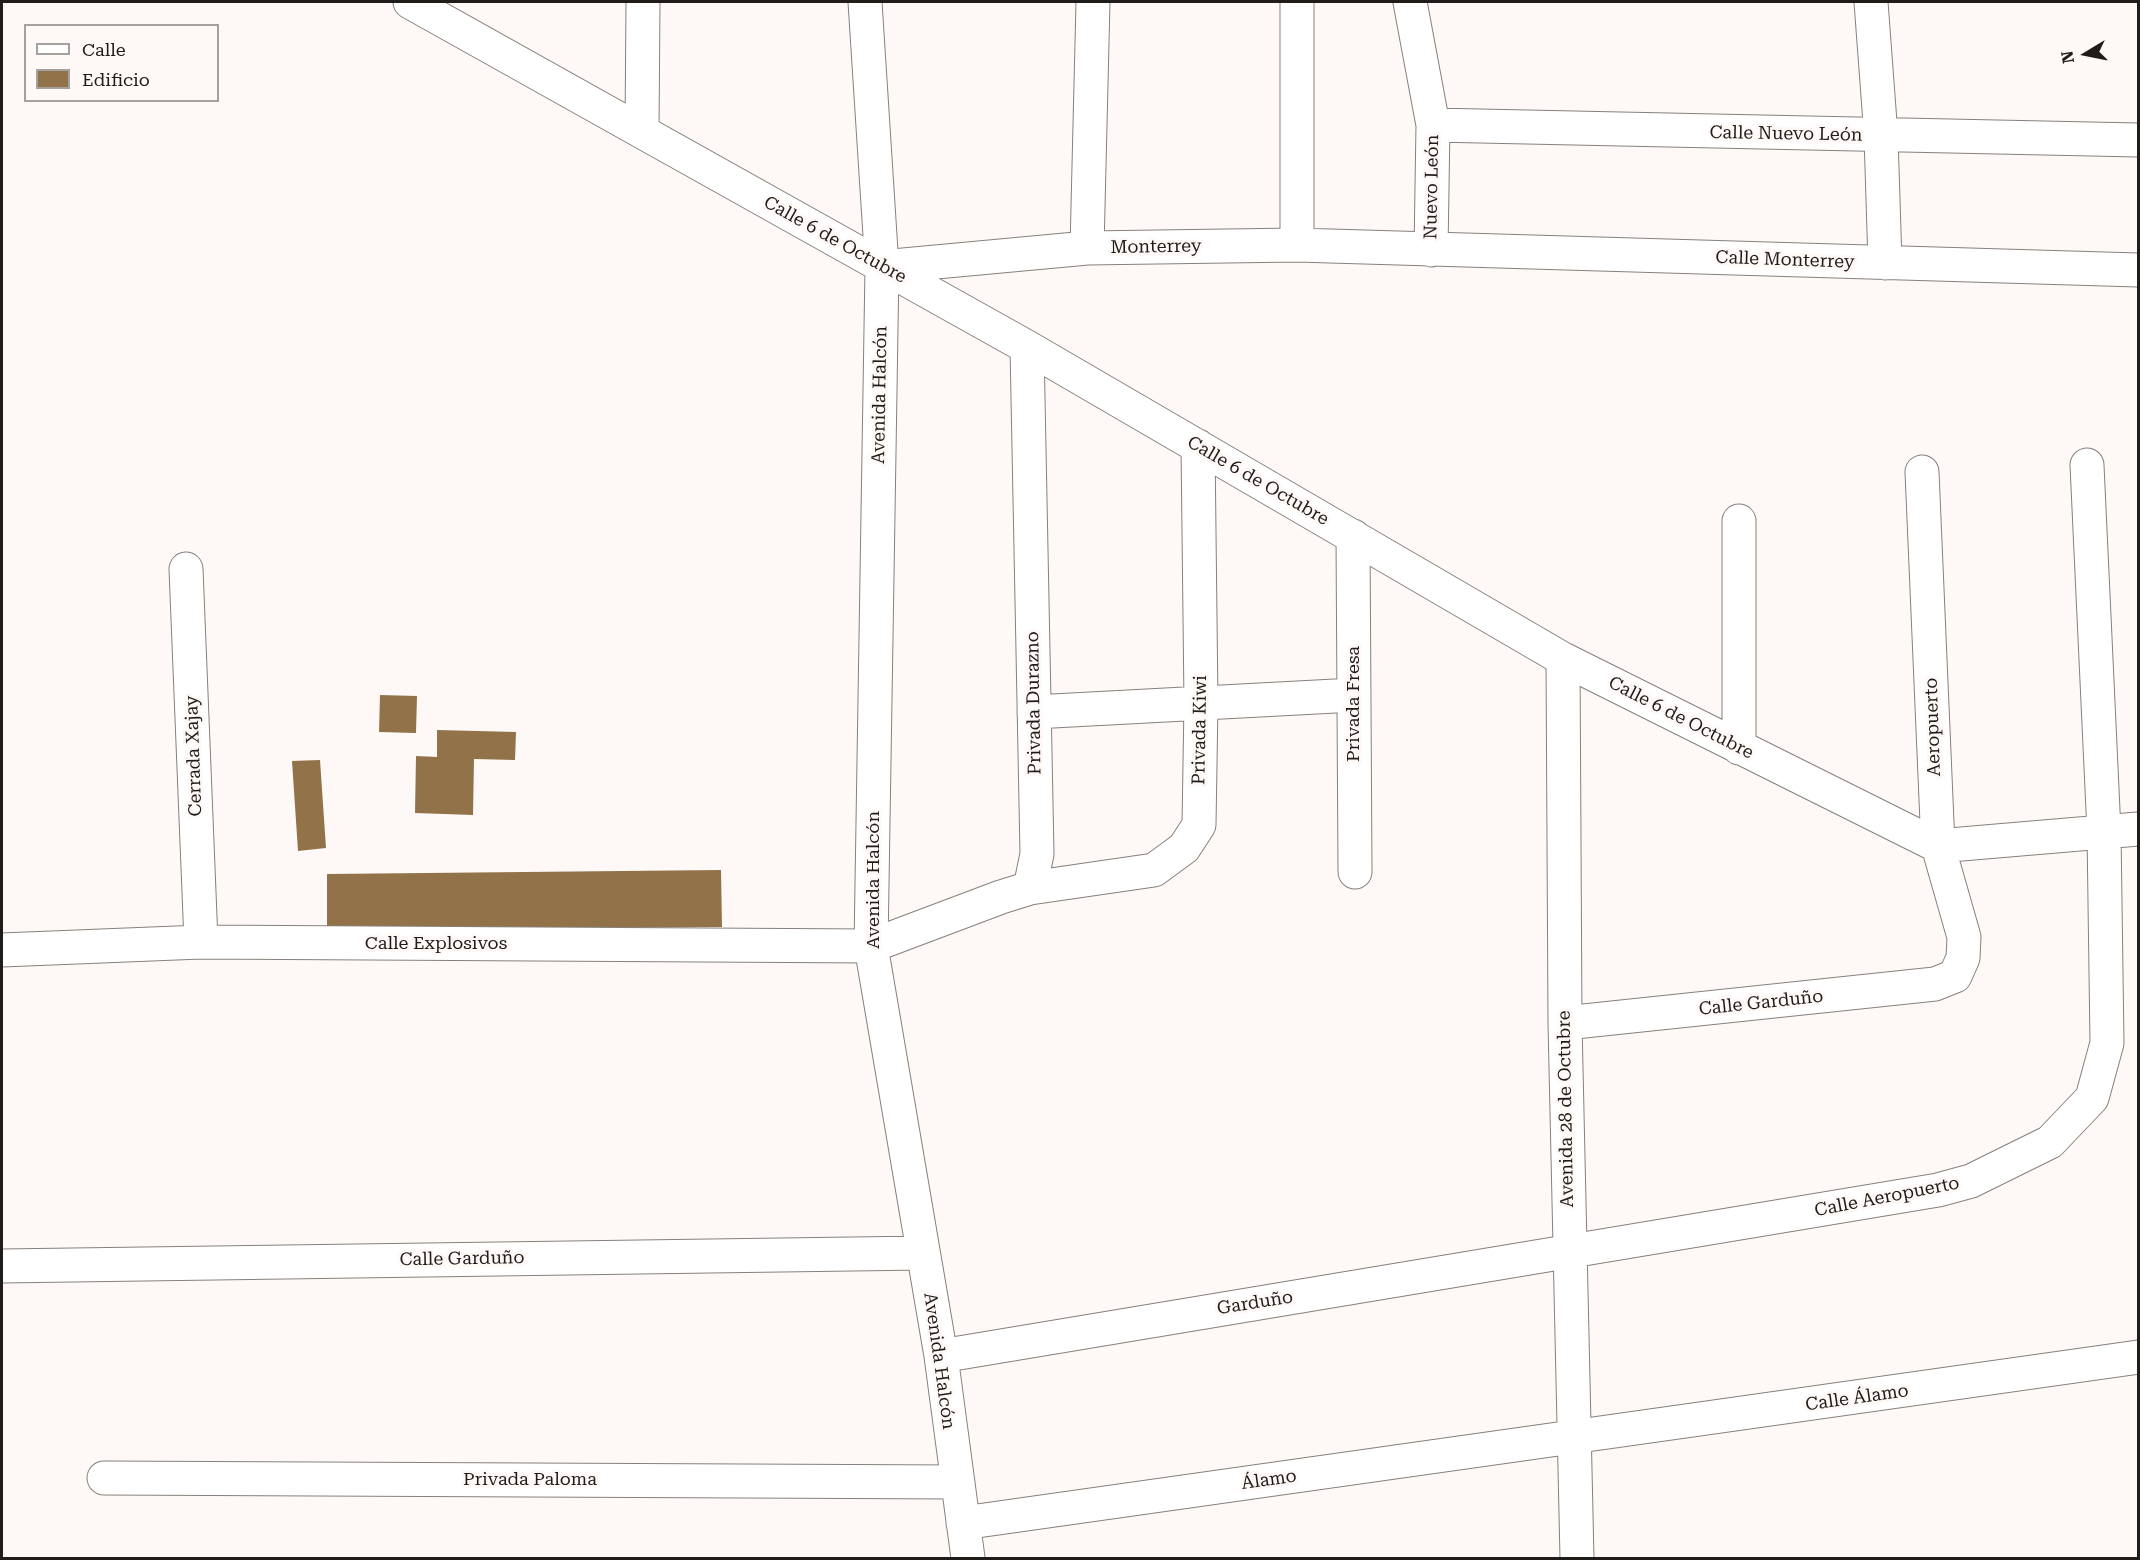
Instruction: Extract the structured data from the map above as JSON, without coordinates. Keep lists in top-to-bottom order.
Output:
{
  "streets": {
    "street": [
      "Calle Nuevo León",
      "Nuevo León",
      "Calle 6 de Octubre",
      "Monterrey",
      "Calle Monterrey",
      "Avenida Halcón",
      "Privada Durazno",
      "Privada Fresa",
      "Aeropuerto",
      "Privada Kiwi",
      "Cerrada Xajay",
      "Calle Explosivos",
      "Calle Garduño",
      "Avenida 28 de Octubre",
      "Calle Aeropuerto",
      "Garduño",
      "Calle Álamo",
      "Privada Paloma",
      "Álamo"
    ]
  },
  "crossings": [
    ["Calle Nuevo León", "Nuevo León"],
    ["Nuevo León", "Monterrey"],
    ["Nuevo León", "Calle Monterrey"],
    ["Calle 6 de Octubre", "Monterrey"],
    ["Calle 6 de Octubre", "Avenida Halcón"],
    ["Calle 6 de Octubre", "Privada Durazno"],
    ["Calle 6 de Octubre", "Privada Fresa"],
    ["Calle 6 de Octubre", "Aeropuerto"],
    ["Calle 6 de Octubre", "Privada Kiwi"],
    ["Calle 6 de Octubre", "Avenida 28 de Octubre"],
    ["Monterrey", "Calle Monterrey"],
    ["Monterrey", "Avenida Halcón"],
    ["Avenida Halcón", "Calle Explosivos"],
    ["Avenida Halcón", "Calle Garduño"],
    ["Avenida Halcón", "Garduño"],
    ["Avenida Halcón", "Privada Paloma"],
    ["Avenida Halcón", "Álamo"],
    ["Privada Durazno", "Privada Kiwi"],
    ["Aeropuerto", "Calle Garduño"],
    ["Cerrada Xajay", "Calle Explosivos"],
    ["Calle Garduño", "Avenida 28 de Octubre"],
    ["Avenida 28 de Octubre", "Calle Aeropuerto"],
    ["Avenida 28 de Octubre", "Garduño"],
    ["Avenida 28 de Octubre", "Calle Álamo"],
    ["Avenida 28 de Octubre", "Álamo"],
    ["Calle Aeropuerto", "Garduño"],
    ["Calle Álamo", "Álamo"]
  ],
  "legend": ["Calle", "Edificio"],
  "north": "left"
}
